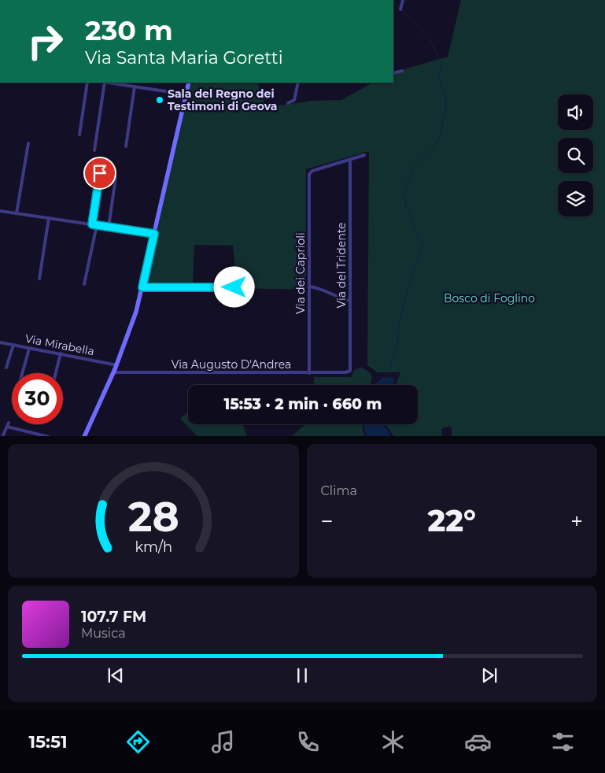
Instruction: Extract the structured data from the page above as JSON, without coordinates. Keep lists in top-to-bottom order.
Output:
{
  "streets": {
    "street": [
      "Via del Tridente",
      "Via dei Caprioli",
      "Via Mirabella",
      "Via Augusto D'Andrea"
    ]
  },
  "crossings": [
    ["Via del Tridente", "Via dei Caprioli"],
    ["Via del Tridente", "Via Augusto D'Andrea"],
    ["Via dei Caprioli", "Via Augusto D'Andrea"]
  ],
  "parks": ["Bosco di Foglino"],
  "places": ["Sala del Regno dei Testimoni di Geova"],
  "page": {
    "turn": ["230 m", "Via Santa Maria Goretti"],
    "limit": "30",
    "trip": "15:53 · 2 min · 660 m",
    "tile": "Clima",
    "heat": ["−", "22°", "+"],
    "song": ["107.7 FM", "Musica"],
    "tabs": "15:51",
    "gauge": ["28", "km/h"]
  }
}
